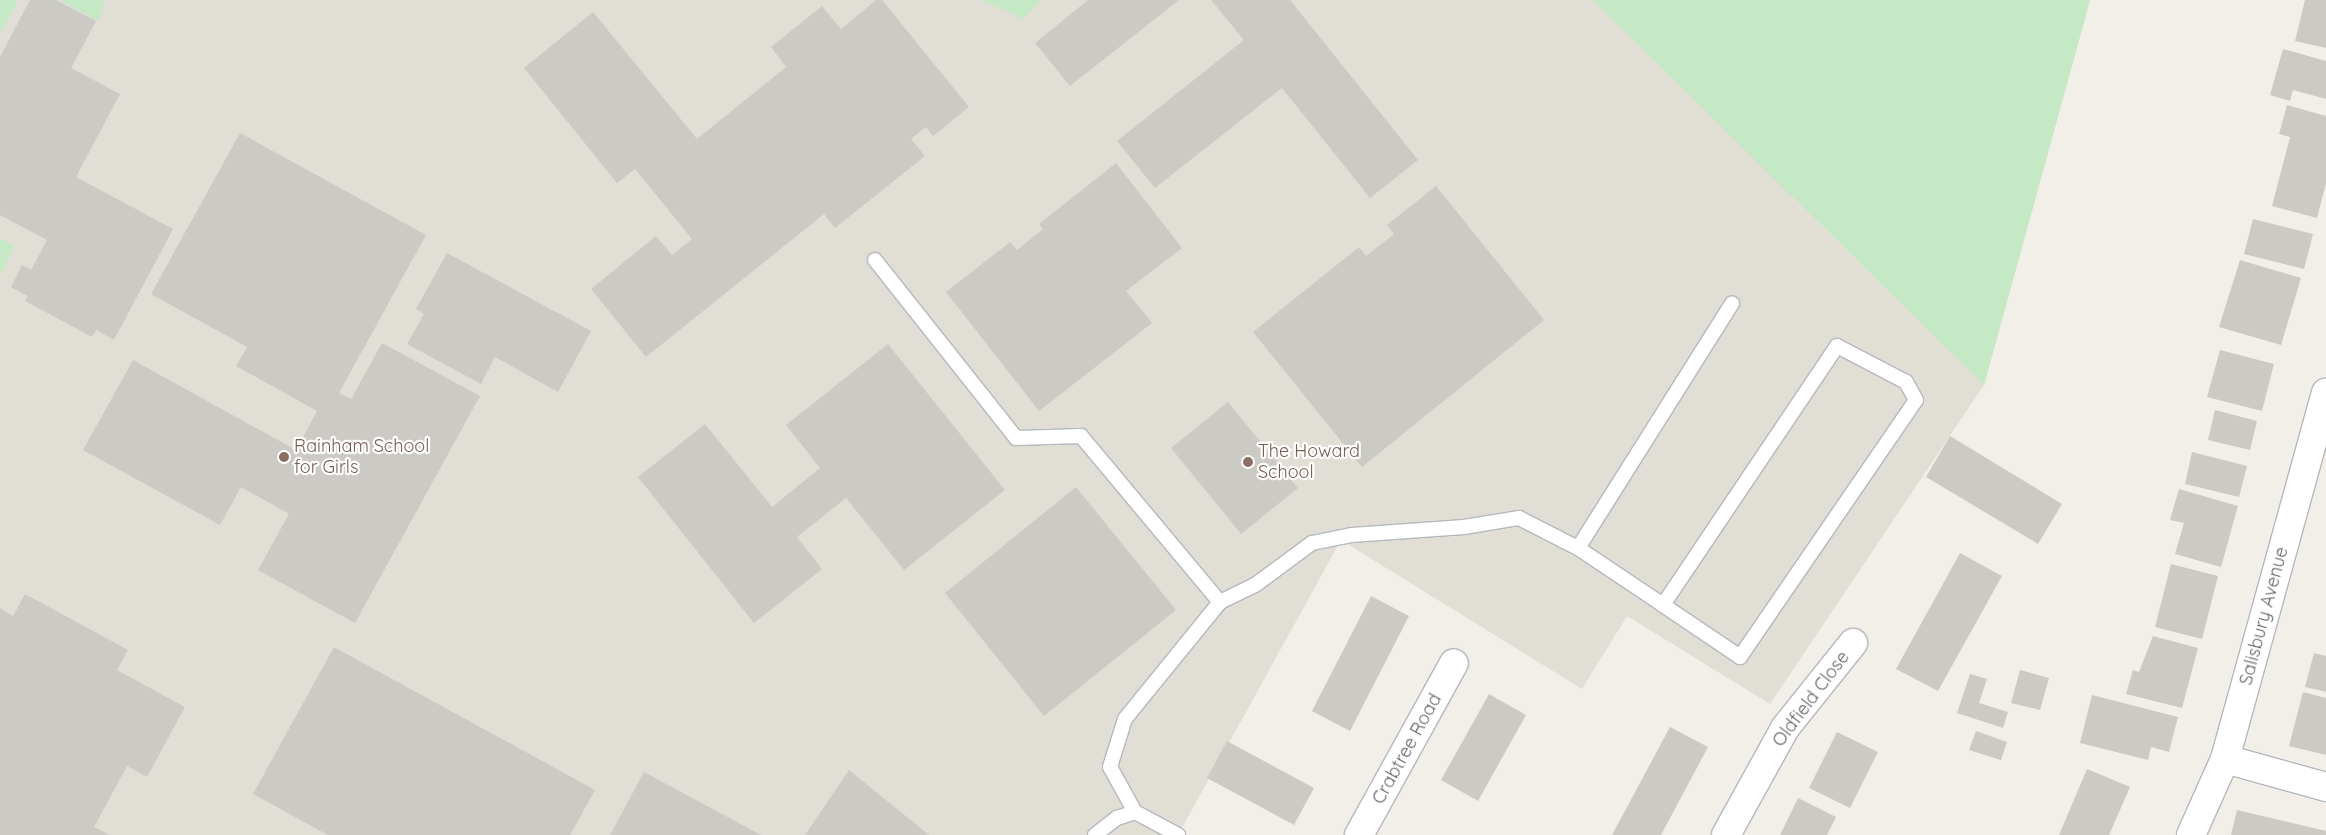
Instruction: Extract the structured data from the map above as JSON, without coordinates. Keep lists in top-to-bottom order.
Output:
{
  "streets": {
    "street": ["Salisbury Avenue", "Oldfield Close", "Crabtree Road"]
  },
  "places": ["Rainham School for Girls", "The Howard School"]
}
